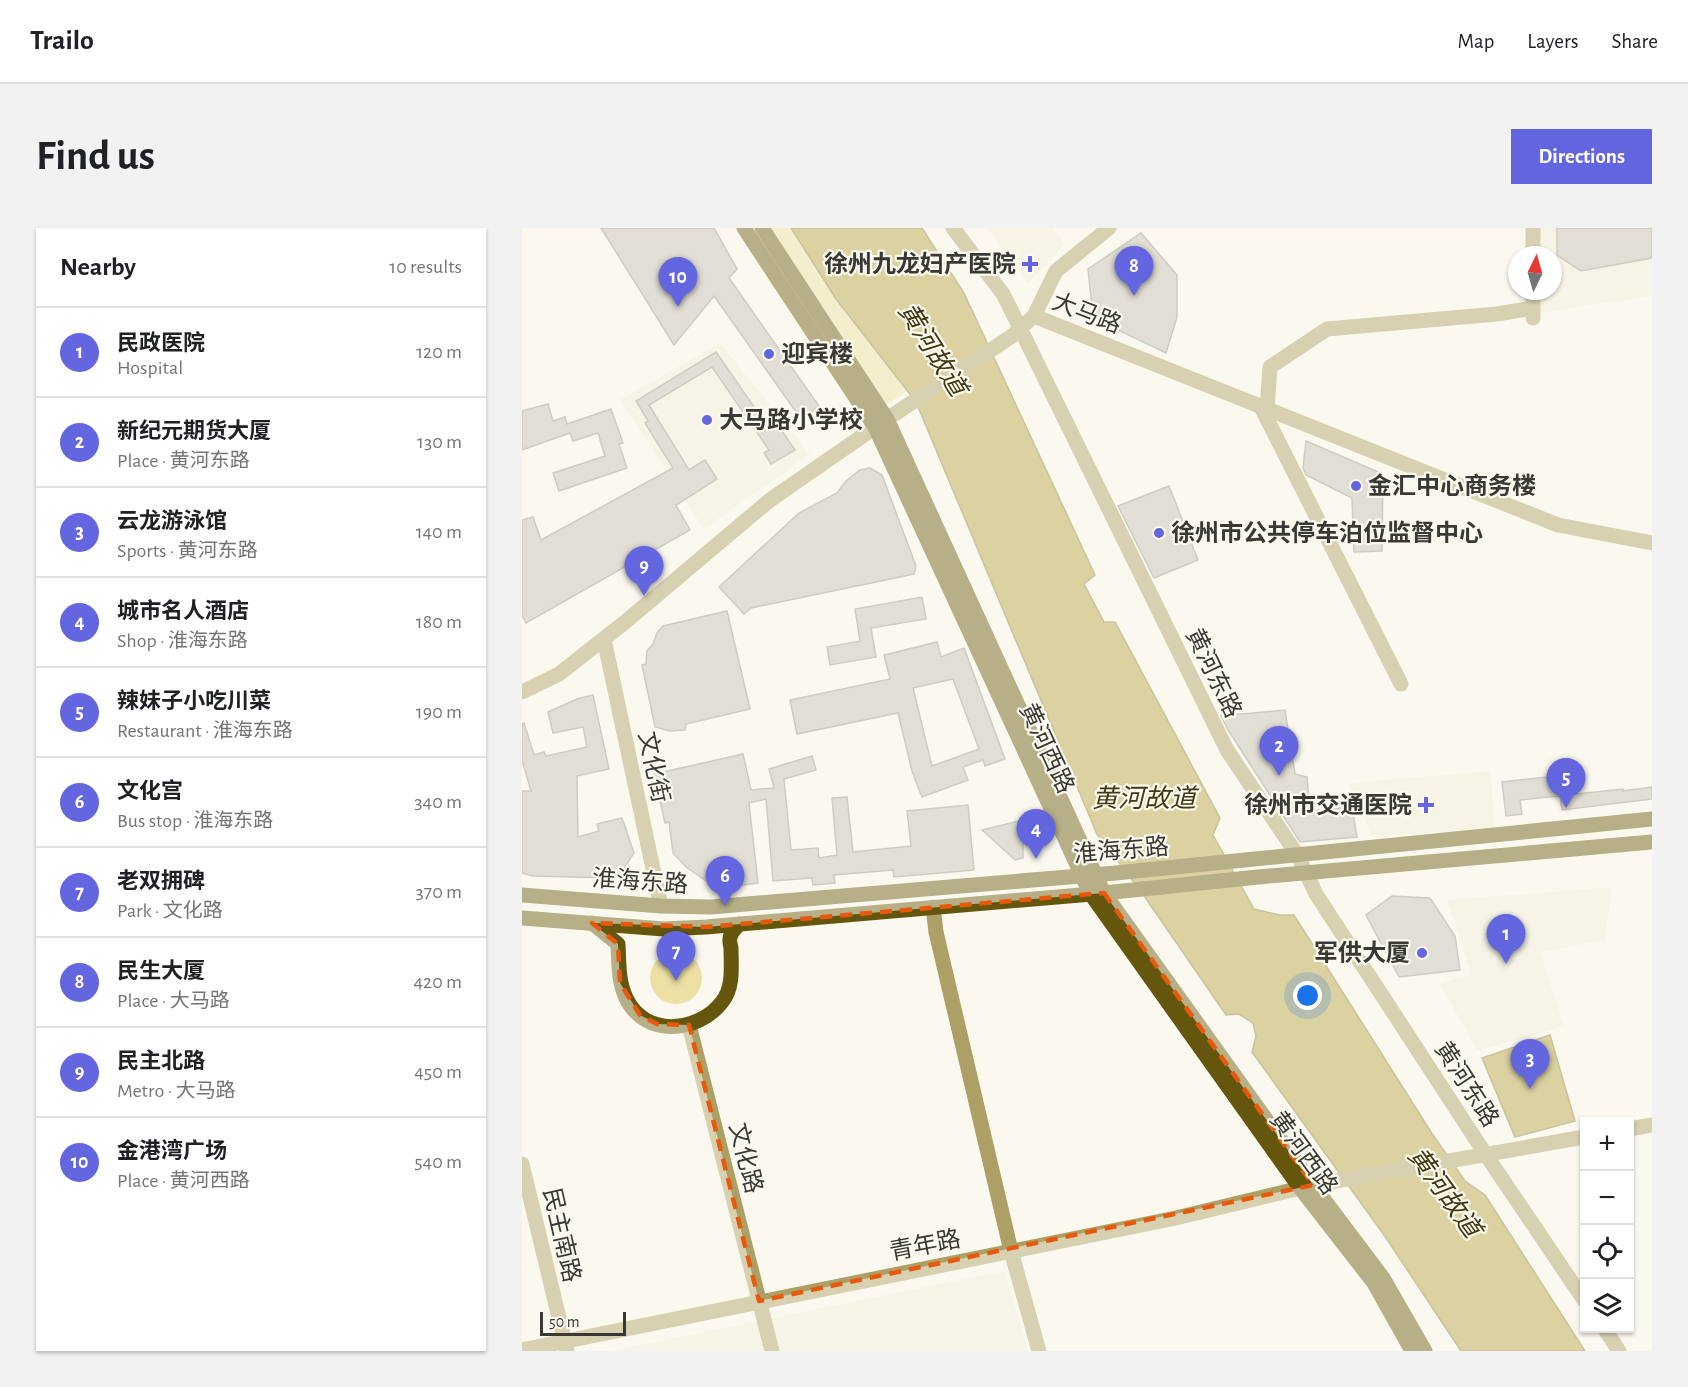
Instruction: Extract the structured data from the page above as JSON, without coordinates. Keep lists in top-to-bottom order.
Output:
{
  "streets": {
    "main road": ["黄河西路", "淮海东路"],
    "street": [
      "大马路",
      "黄河东路",
      "文化街",
      "文化路",
      "民主南路",
      "青年路"
    ]
  },
  "crossings": [
    ["大马路", "黄河东路"],
    ["大马路", "黄河西路"],
    ["大马路", "文化街"],
    ["黄河东路", "淮海东路"],
    ["黄河东路", "青年路"],
    ["黄河西路", "淮海东路"],
    ["黄河西路", "青年路"],
    ["文化街", "淮海东路"],
    ["文化路", "青年路"],
    ["民主南路", "青年路"]
  ],
  "water": ["黄河故道"],
  "places": {
    "health": ["徐州九龙妇产医院", "徐州市交通医院"],
    "other": [
      "迎宾楼",
      "大马路小学校",
      "金汇中心商务楼",
      "徐州市公共停车泊位监督中心",
      "军供大厦"
    ]
  },
  "scale_bar": "50 m",
  "north": "top",
  "page": {
    "header": "Trailo",
    "nav": ["Map", "Layers", "Share"],
    "buttons": "Directions",
    "title": "Find us",
    "heading": ["Nearby", "10 results"],
    "pins": [
      "8",
      "10",
      "9",
      "2",
      "5",
      "4",
      "6",
      "1",
      "7",
      "3"
    ],
    "list": [
      {
        "mark": "1",
        "name": "民政医院",
        "note": "Hospital",
        "value": "120 m"
      },
      {
        "mark": "2",
        "name": "新纪元期货大厦",
        "note": "Place · 黄河东路",
        "value": "130 m"
      },
      {
        "mark": "3",
        "name": "云龙游泳馆",
        "note": "Sports · 黄河东路",
        "value": "140 m"
      },
      {
        "mark": "4",
        "name": "城市名人酒店",
        "note": "Shop · 淮海东路",
        "value": "180 m"
      },
      {
        "mark": "5",
        "name": "辣妹子小吃川菜",
        "note": "Restaurant · 淮海东路",
        "value": "190 m"
      },
      {
        "mark": "6",
        "name": "文化宫",
        "note": "Bus stop · 淮海东路",
        "value": "340 m"
      },
      {
        "mark": "7",
        "name": "老双拥碑",
        "note": "Park · 文化路",
        "value": "370 m"
      },
      {
        "mark": "8",
        "name": "民生大厦",
        "note": "Place · 大马路",
        "value": "420 m"
      },
      {
        "mark": "9",
        "name": "民主北路",
        "note": "Metro · 大马路",
        "value": "450 m"
      },
      {
        "mark": "10",
        "name": "金港湾广场",
        "note": "Place · 黄河西路",
        "value": "540 m"
      }
    ],
    "map_buttons": ["+", "−"],
    "scale": "50 m"
  }
}
